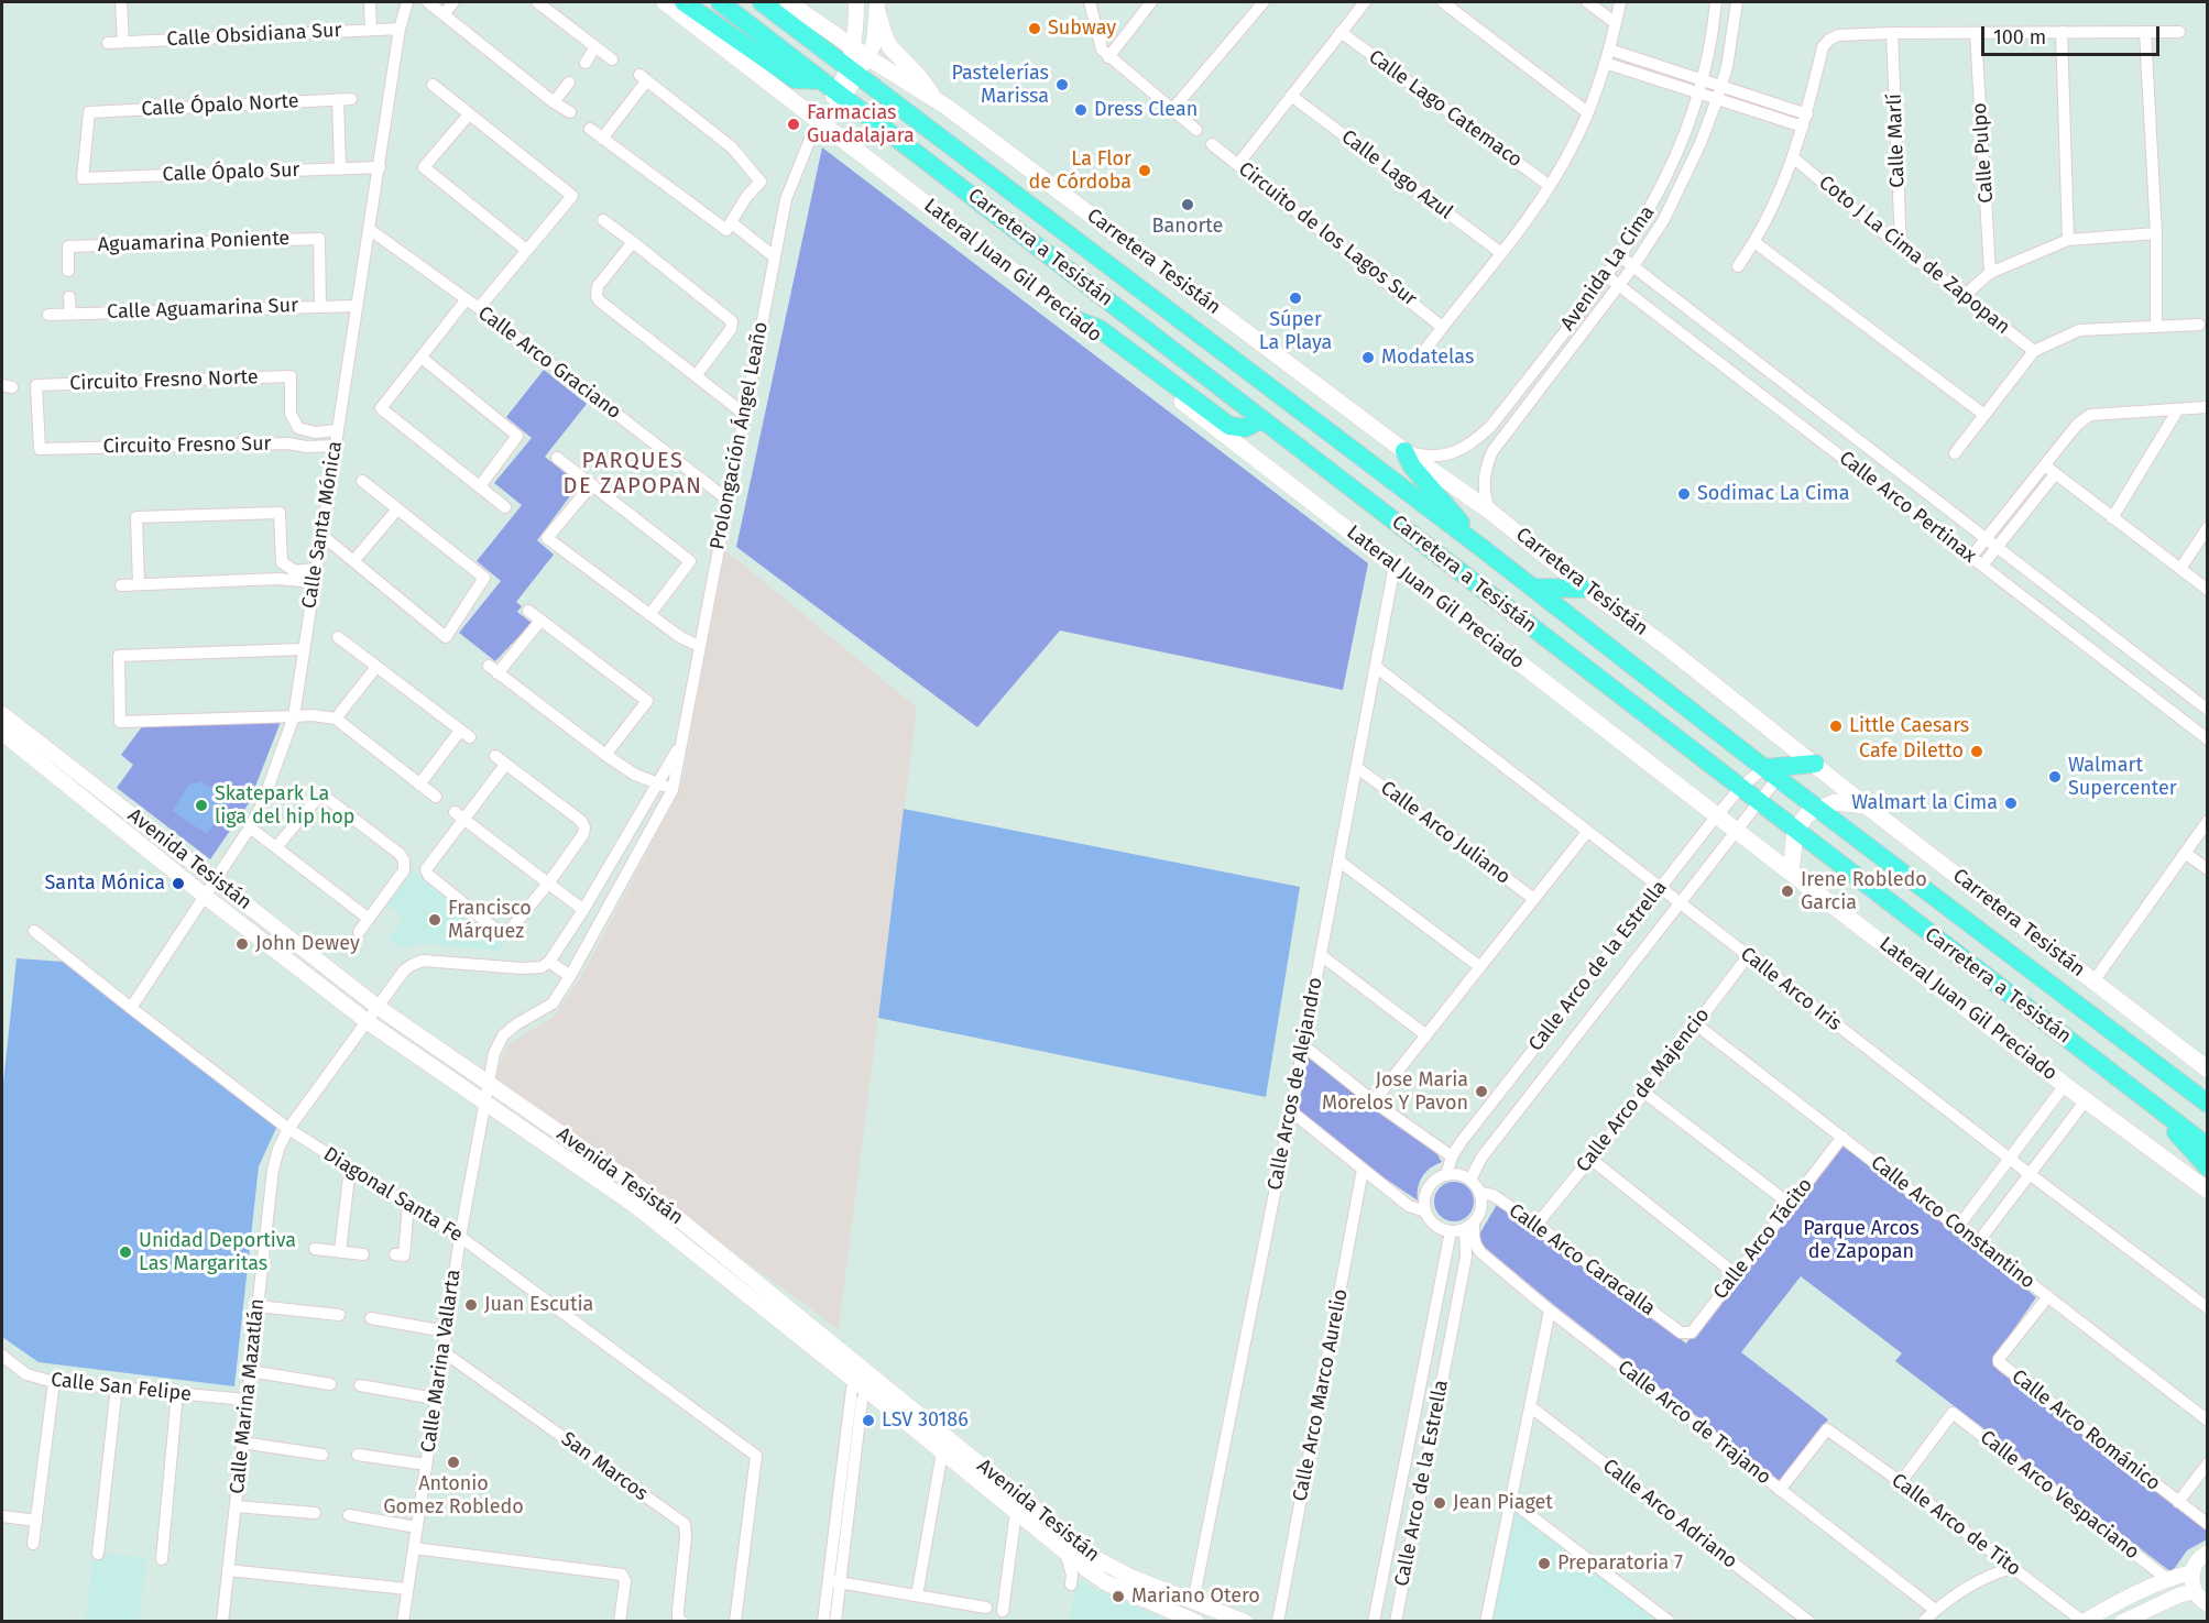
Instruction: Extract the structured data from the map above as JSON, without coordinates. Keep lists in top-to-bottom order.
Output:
{
  "streets": {
    "main road": ["Carretera a Tesistán", "Carretera Tesistán", "Lateral Juan Gil Preciado"],
    "street": [
      "Calle Obsidiana Sur",
      "Calle Ópalo Norte",
      "Calle Lago Catemaco",
      "Calle Marlí",
      "Calle Pulpo",
      "Calle Ópalo Sur",
      "Calle Lago Azul",
      "Circuito de los Lagos Sur",
      "Aguamarina Poniente",
      "Coto J La Cima de Zapopan",
      "Avenida La Cima",
      "Calle Aguamarina Sur",
      "Calle Arco Graciano",
      "Circuito Fresno Norte",
      "Prolongación Ángel Leaño",
      "Circuito Fresno Sur",
      "Calle Arco Pertinax",
      "Calle Santa Mónica",
      "Calle Arco Juliano",
      "Avenida Tesistán",
      "Calle Arco de la Estrella",
      "Calle Arco Iris",
      "Calle Arcos de Alejandro",
      "Calle Arco de Majencio",
      "Diagonal Santa Fe",
      "Calle Arco Constantino",
      "Calle Arco Tácito",
      "Calle Arco Caracalla",
      "Calle Marina Vallarta",
      "Calle San Felipe",
      "Calle Arco Marco Aurelio",
      "Calle Marina Mazatlán",
      "Calle Arco de Trajano",
      "Calle Arco Románico",
      "San Marcos",
      "Calle Arco Vespaciano",
      "Calle Arco Adriano",
      "Calle Arco de Tito"
    ]
  },
  "crossings": [
    ["Calle Obsidiana Sur", "Calle Santa Mónica"],
    ["Calle Ópalo Norte", "Calle Ópalo Sur"],
    ["Calle Marlí", "Coto J La Cima de Zapopan"],
    ["Calle Ópalo Sur", "Calle Santa Mónica"],
    ["Aguamarina Poniente", "Calle Aguamarina Sur"],
    ["Carretera a Tesistán", "Prolongación Ángel Leaño"],
    ["Carretera a Tesistán", "Calle Arco de la Estrella"],
    ["Carretera Tesistán", "Avenida La Cima"],
    ["Avenida La Cima", "Calle Arco Pertinax"],
    ["Lateral Juan Gil Preciado", "Prolongación Ángel Leaño"],
    ["Lateral Juan Gil Preciado", "Calle Arco de la Estrella"],
    ["Lateral Juan Gil Preciado", "Calle Arcos de Alejandro"],
    ["Calle Aguamarina Sur", "Calle Santa Mónica"],
    ["Calle Arco Graciano", "Prolongación Ángel Leaño"],
    ["Calle Arco Graciano", "Calle Santa Mónica"],
    ["Circuito Fresno Norte", "Circuito Fresno Sur"],
    ["Circuito Fresno Norte", "Calle Santa Mónica"],
    ["Prolongación Ángel Leaño", "Avenida Tesistán"],
    ["Prolongación Ángel Leaño", "Calle Marina Vallarta"],
    ["Circuito Fresno Sur", "Calle Santa Mónica"],
    ["Calle Santa Mónica", "Avenida Tesistán"],
    ["Calle Santa Mónica", "Diagonal Santa Fe"],
    ["Calle Arco Juliano", "Calle Arcos de Alejandro"],
    ["Avenida Tesistán", "Calle Arcos de Alejandro"],
    ["Avenida Tesistán", "Calle Marina Vallarta"],
    ["Avenida Tesistán", "Calle Marina Mazatlán"],
    ["Calle Arco de la Estrella", "Calle Arco Iris"],
    ["Calle Arco de la Estrella", "Calle Arco Caracalla"],
    ["Calle Arco de la Estrella", "Calle Arco de Trajano"],
    ["Calle Arco Iris", "Calle Arcos de Alejandro"],
    ["Calle Arco Iris", "Calle Arco de Majencio"],
    ["Calle Arco de Majencio", "Calle Arco Constantino"],
    ["Calle Arco de Majencio", "Calle Arco Caracalla"],
    ["Diagonal Santa Fe", "Calle Marina Vallarta"],
    ["Diagonal Santa Fe", "Calle Marina Mazatlán"],
    ["Calle Arco Constantino", "Calle Arco Tácito"],
    ["Calle Arco Constantino", "Calle Arco Románico"],
    ["Calle Arco Tácito", "Calle Arco Caracalla"],
    ["Calle Arco Caracalla", "Calle Arco de Trajano"],
    ["Calle Marina Vallarta", "San Marcos"],
    ["Calle San Felipe", "Calle Marina Mazatlán"],
    ["Calle Arco de Trajano", "Calle Arco de Tito"],
    ["Calle Arco Vespaciano", "Calle Arco de Tito"]
  ],
  "districts": ["PARQUES DE ZAPOPAN"],
  "parks": ["Parque Arcos de Zapopan"],
  "places": [
    "Subway",
    "Pastelerías Marissa",
    "Dress Clean",
    "Farmacias Guadalajara",
    "La Flor de Córdoba",
    "Banorte",
    "Súper La Playa",
    "Modatelas",
    "Sodimac La Cima",
    "Little Caesars",
    "Cafe Diletto",
    "Walmart Supercenter",
    "Walmart la Cima",
    "Skatepark La liga del hip hop",
    "Santa Mónica",
    "Irene Robledo Garcia",
    "Francisco Márquez",
    "John Dewey",
    "Jose Maria Morelos Y Pavon",
    "Unidad Deportiva Las Margaritas",
    "Juan Escutia",
    "LSV 30186",
    "Antonio Gomez Robledo",
    "Jean Piaget",
    "Preparatoria 7",
    "Mariano Otero"
  ],
  "scale_bar": "100 m"
}
